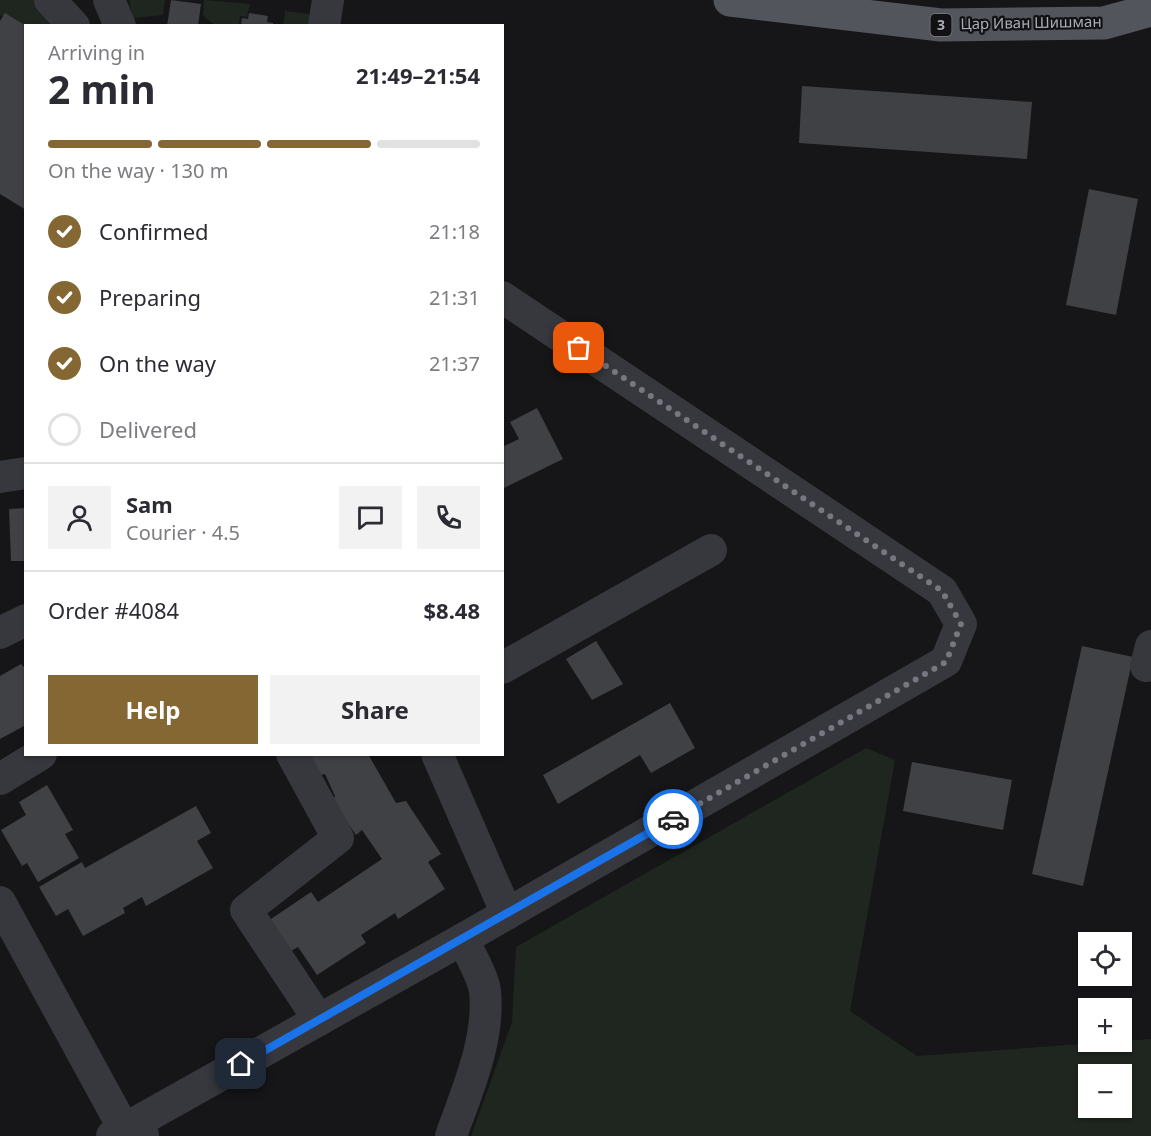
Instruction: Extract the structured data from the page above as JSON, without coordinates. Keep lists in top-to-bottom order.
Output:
{
  "streets": {
    "main road": ["Цар Иван Шишман", "3"]
  },
  "page": {
    "heading": ["2 min", "Arriving in", "21:49–21:54"],
    "panel": [
      "Sam",
      "Courier · 4.5",
      "Order #4084",
      "$8.48"
    ],
    "bar": "On the way · 130 m",
    "list": [
      ["Confirmed", "21:18"],
      ["Preparing", "21:31"],
      ["On the way", "21:37"],
      "Delivered"
    ],
    "buttons": ["Help", "Share"],
    "map_buttons": ["+", "−"]
  }
}
